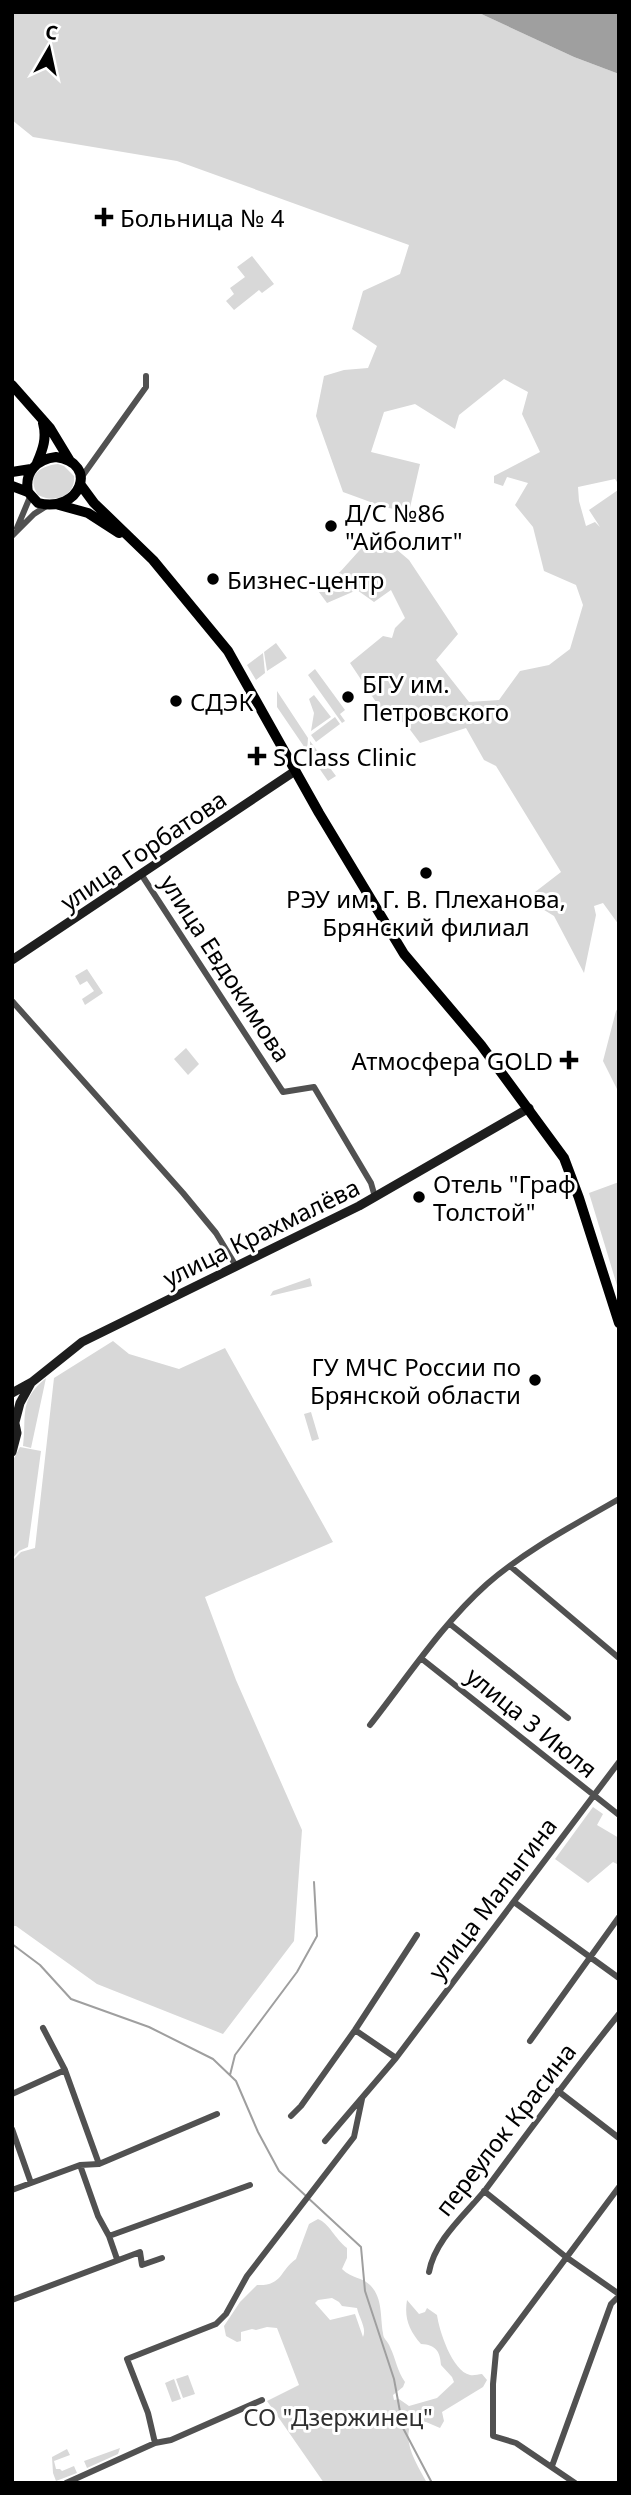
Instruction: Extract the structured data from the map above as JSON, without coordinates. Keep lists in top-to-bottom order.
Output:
{
  "streets": {
    "main road": ["улица Горбатова", "улица Крахмалёва"],
    "street": [
      "улица Евдокимова",
      "улица 3 Июля",
      "улица Малыгина",
      "переулок Красина"
    ]
  },
  "crossings": [
    ["улица Горбатова", "улица Евдокимова"],
    ["улица Евдокимова", "улица Крахмалёва"],
    ["улица 3 Июля", "улица Малыгина"]
  ],
  "parks": ["СО \"Дзержинец\""],
  "places": {
    "health": ["Больница № 4", "S Class Clinic", "Атмосфера GOLD"],
    "other": [
      "Д/С №86 \"Айболит\"",
      "Бизнес-центр",
      "БГУ им. Петровского",
      "СДЭК",
      "РЭУ им. Г. В. Плеханова, Брянский филиал",
      "Отель \"Граф Толстой\"",
      "ГУ МЧС России по Брянской области"
    ]
  },
  "north": "top"
}
